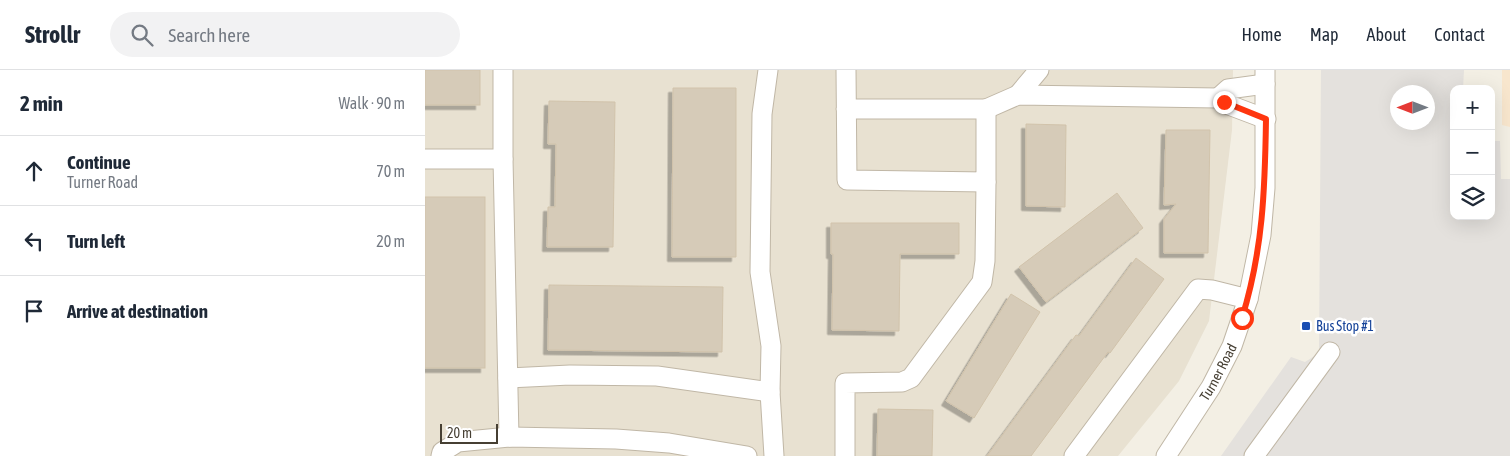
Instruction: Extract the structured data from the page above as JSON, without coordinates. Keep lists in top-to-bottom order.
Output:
{
  "streets": {
    "street": ["Turner Road"]
  },
  "places": {
    "transit": ["Bus Stop #1"]
  },
  "scale_bar": "20 m",
  "north": "left",
  "page": {
    "header": "Strollr",
    "search": "Search here",
    "nav": [
      "Home",
      "Map",
      "About",
      "Contact"
    ],
    "heading": ["2 min", "Walk · 90 m"],
    "map_buttons": ["+", "−"],
    "list": [
      ["Continue", "Turner Road", "70 m"],
      ["Turn left", "20 m"],
      "Arrive at destination"
    ],
    "scale": "20 m"
  }
}
